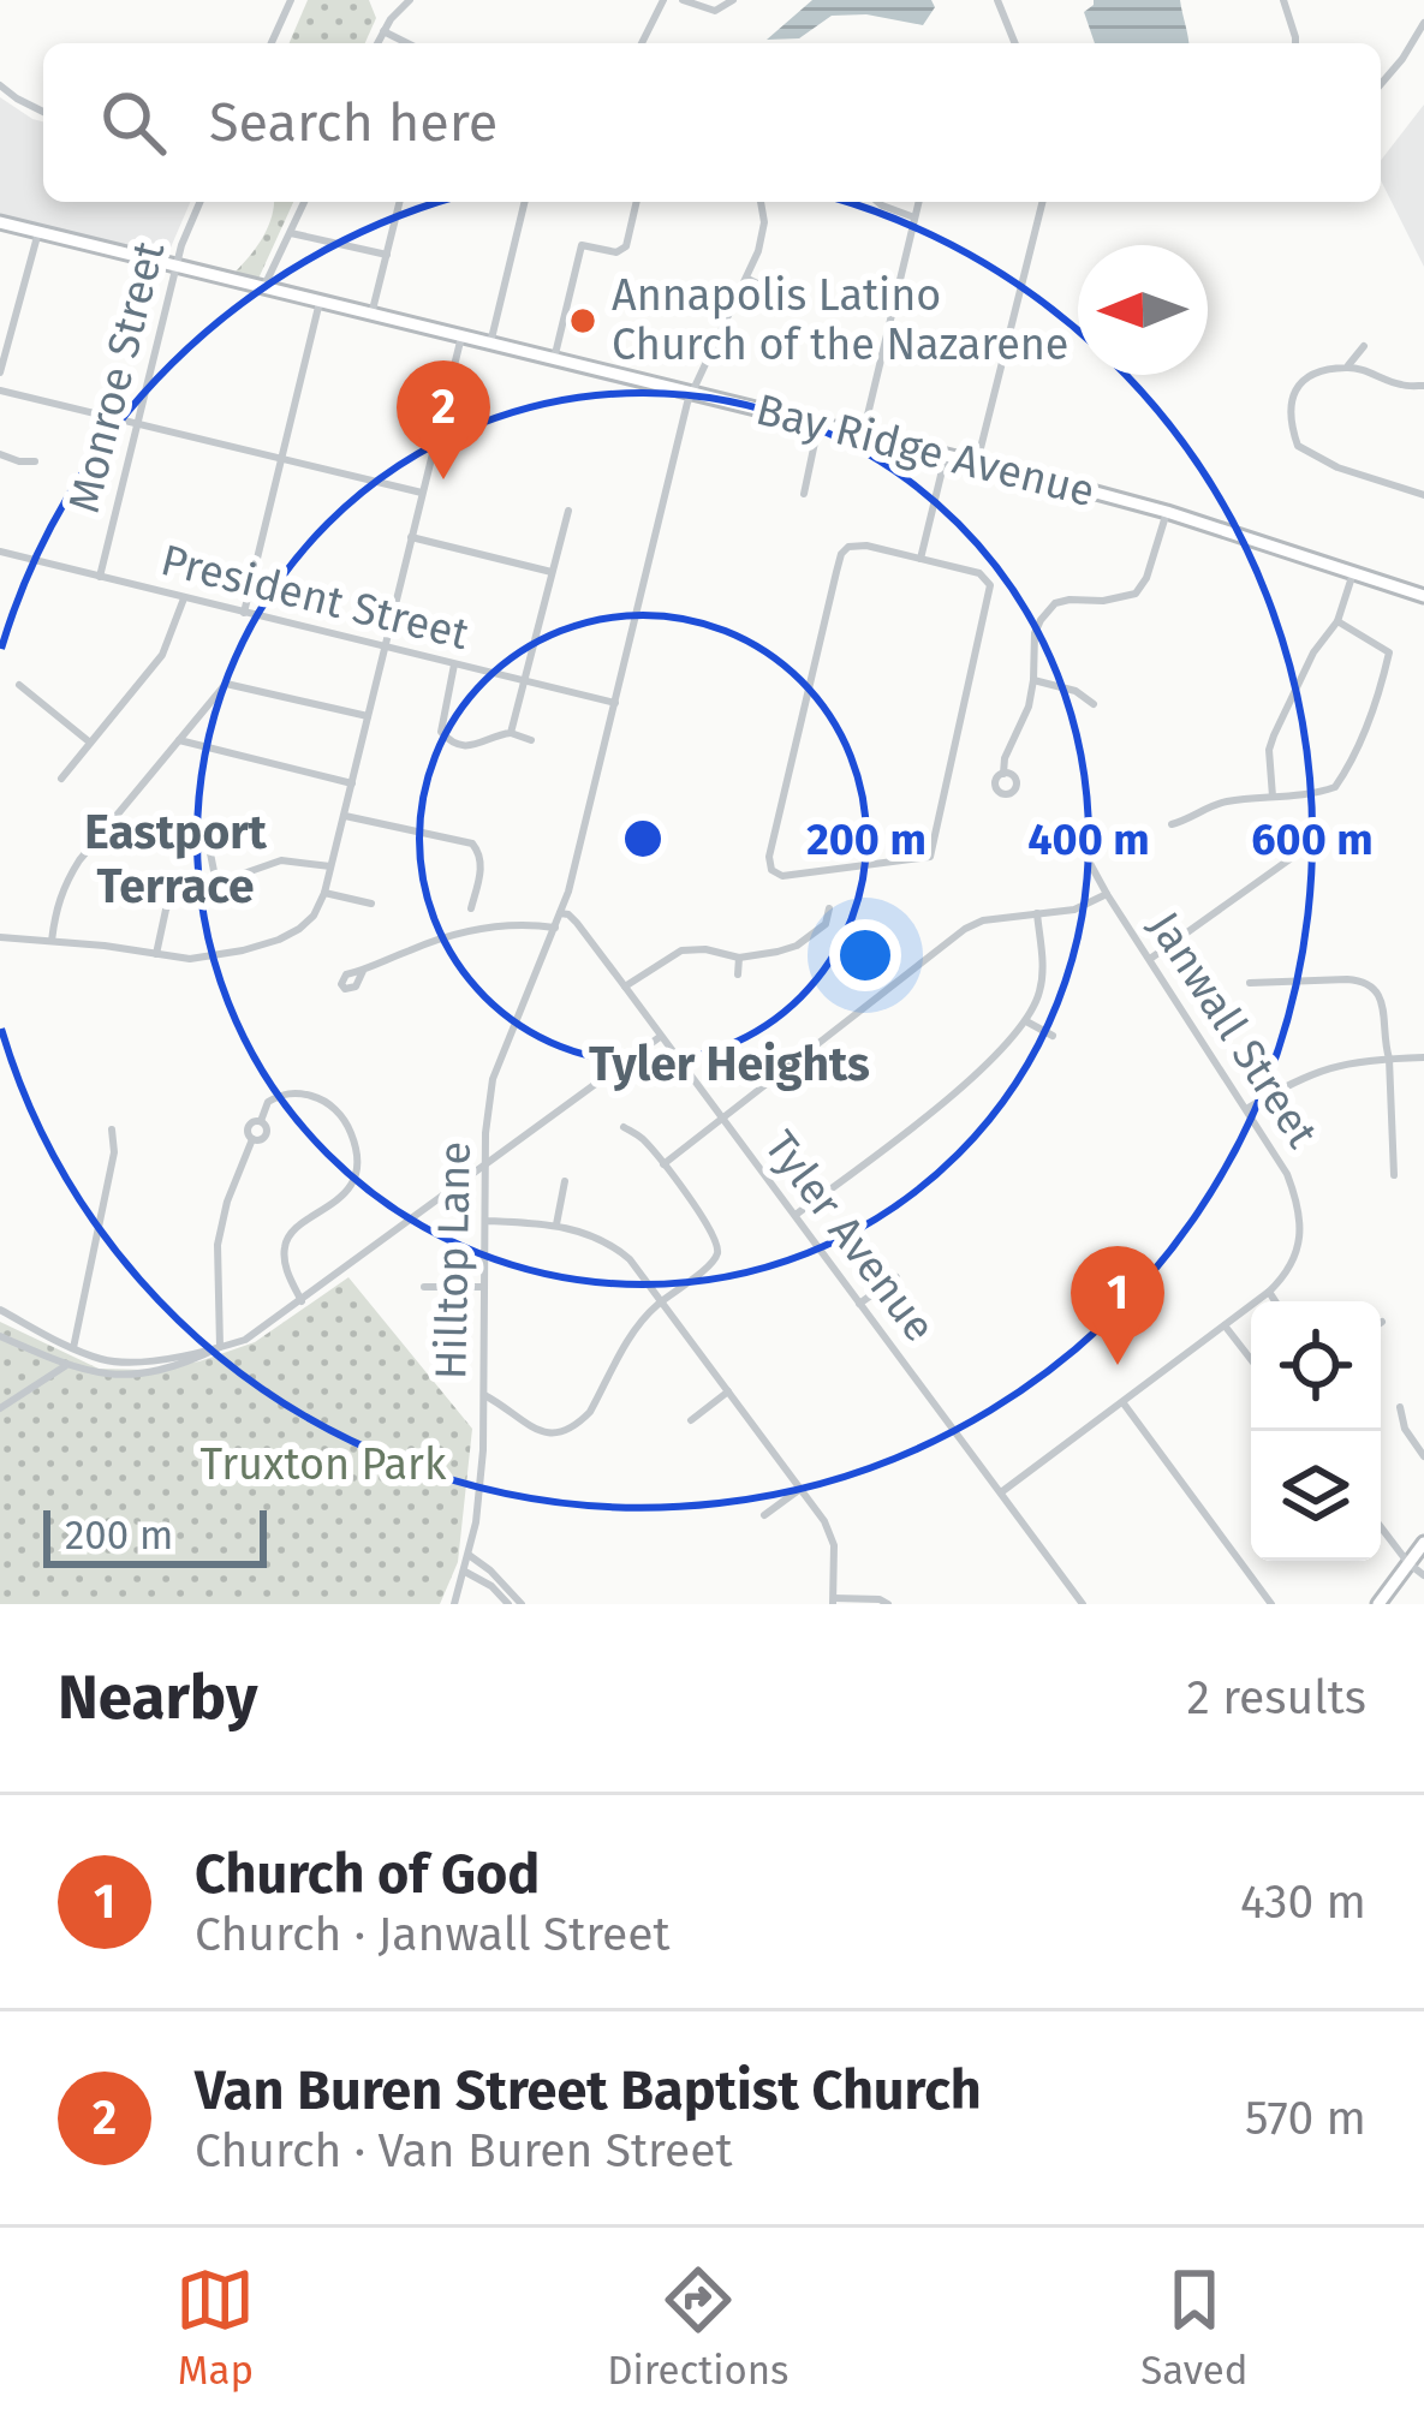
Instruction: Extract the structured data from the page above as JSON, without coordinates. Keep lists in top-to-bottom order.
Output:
{
  "streets": {
    "main road": ["Bay Ridge Avenue"],
    "street": [
      "Monroe Street",
      "President Street",
      "Janwall Street",
      "Tyler Avenue",
      "Hilltop Lane"
    ]
  },
  "crossings": [
    ["Monroe Street", "Bay Ridge Avenue"],
    ["Monroe Street", "President Street"],
    ["Janwall Street", "Tyler Avenue"]
  ],
  "districts": ["Eastport Terrace", "Tyler Heights"],
  "parks": ["Truxton Park"],
  "places": ["Annapolis Latino Church of the Nazarene"],
  "scale_bar": "200 m",
  "north": "left",
  "page": {
    "search": "Search here",
    "pins": ["2", "1"],
    "scale": "200 m",
    "heading": ["Nearby", "2 results"],
    "list": [
      {
        "mark": "1",
        "name": "Church of God",
        "note": "Church · Janwall Street",
        "value": "430 m"
      },
      {
        "mark": "2",
        "name": "Van Buren Street Baptist Church",
        "note": "Church · Van Buren Street",
        "value": "570 m"
      }
    ],
    "nav": ["Map", "Directions", "Saved"]
  },
  "rings": ["200 m", "400 m", "600 m"]
}
